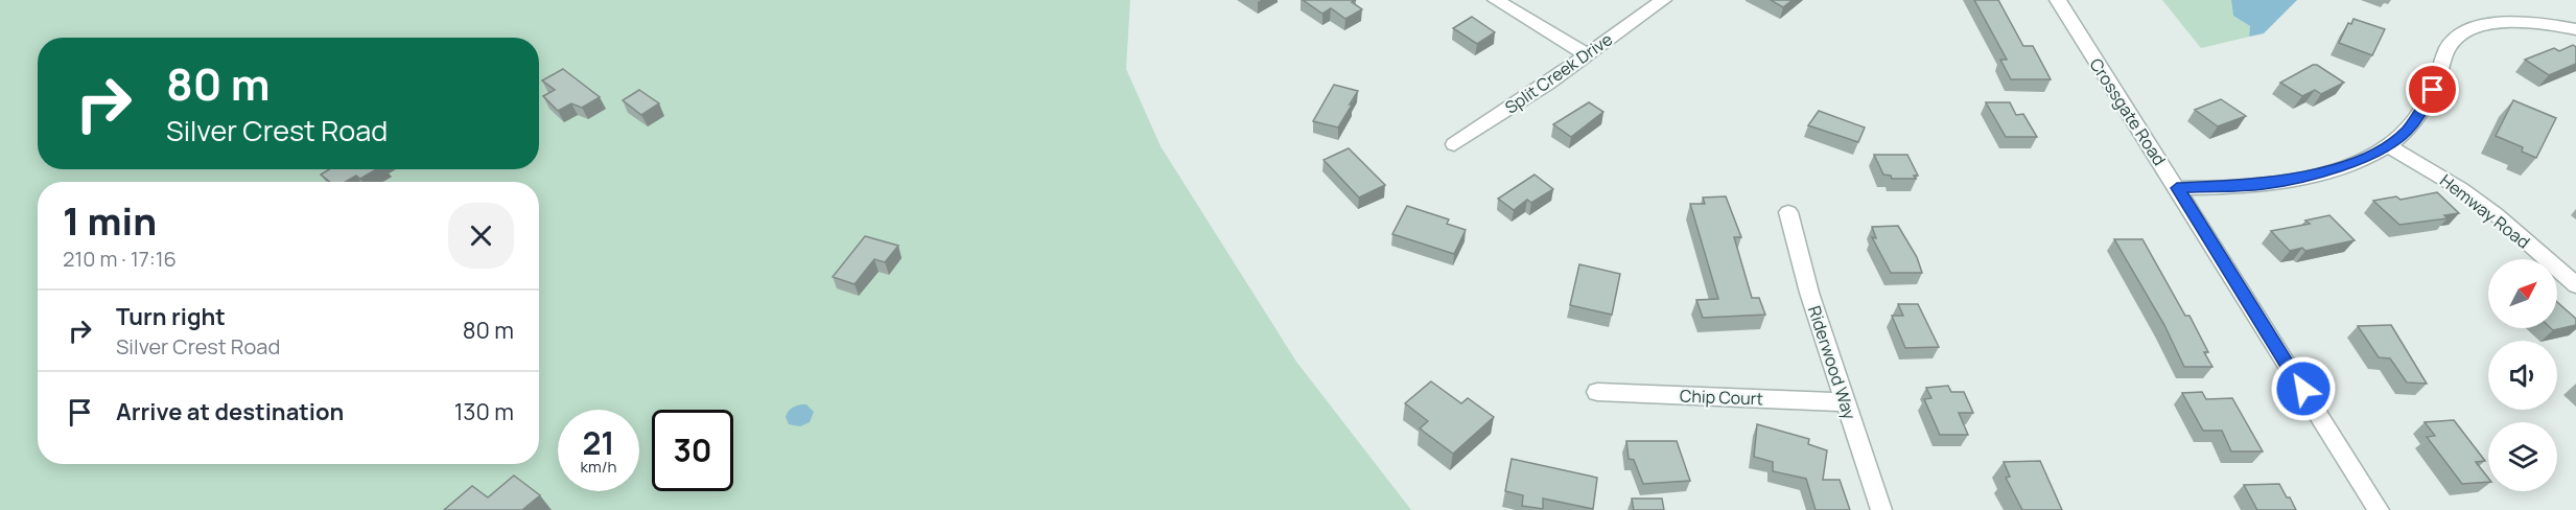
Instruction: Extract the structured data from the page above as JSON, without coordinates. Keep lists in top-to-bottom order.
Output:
{
  "streets": {
    "street": [
      "Split Creek Drive",
      "Crossgate Road",
      "Hemway Road",
      "Riderwood Way",
      "Chip Court"
    ]
  },
  "crossings": [
    ["Riderwood Way", "Chip Court"]
  ],
  "north": "top right",
  "page": {
    "turn": ["80 m", "Silver Crest Road"],
    "heading": ["1 min", "210 m · 17:16"],
    "list": [
      {
        "name": "Turn right",
        "note": "Silver Crest Road",
        "value": "80 m"
      },
      {
        "name": "Arrive at destination",
        "value": "130 m"
      }
    ],
    "speed": "21 km/h",
    "limit": "30"
  }
}
